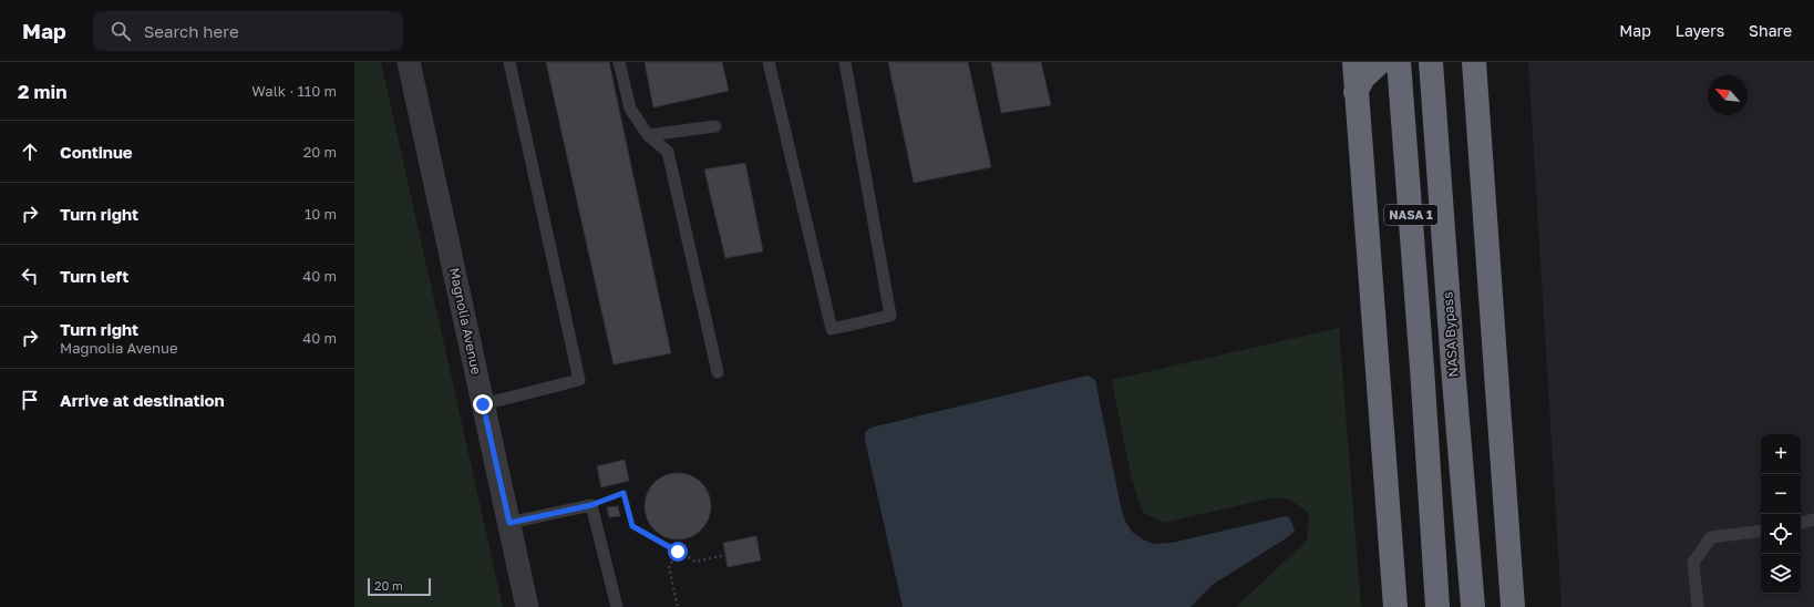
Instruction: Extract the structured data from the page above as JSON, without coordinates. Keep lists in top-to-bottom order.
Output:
{
  "streets": {
    "highway": ["NASA 1", "NASA Bypass"],
    "street": ["Magnolia Avenue"]
  },
  "scale_bar": "20 m",
  "north": "top left",
  "page": {
    "header": "Map",
    "search": "Search here",
    "nav": ["Map", "Layers", "Share"],
    "heading": ["2 min", "Walk · 110 m"],
    "list": [
      ["Continue", "20 m"],
      ["Turn right", "10 m"],
      ["Turn left", "40 m"],
      ["Turn right", "Magnolia Avenue", "40 m"],
      "Arrive at destination"
    ],
    "map_buttons": ["+", "−"],
    "scale": "20 m"
  }
}
